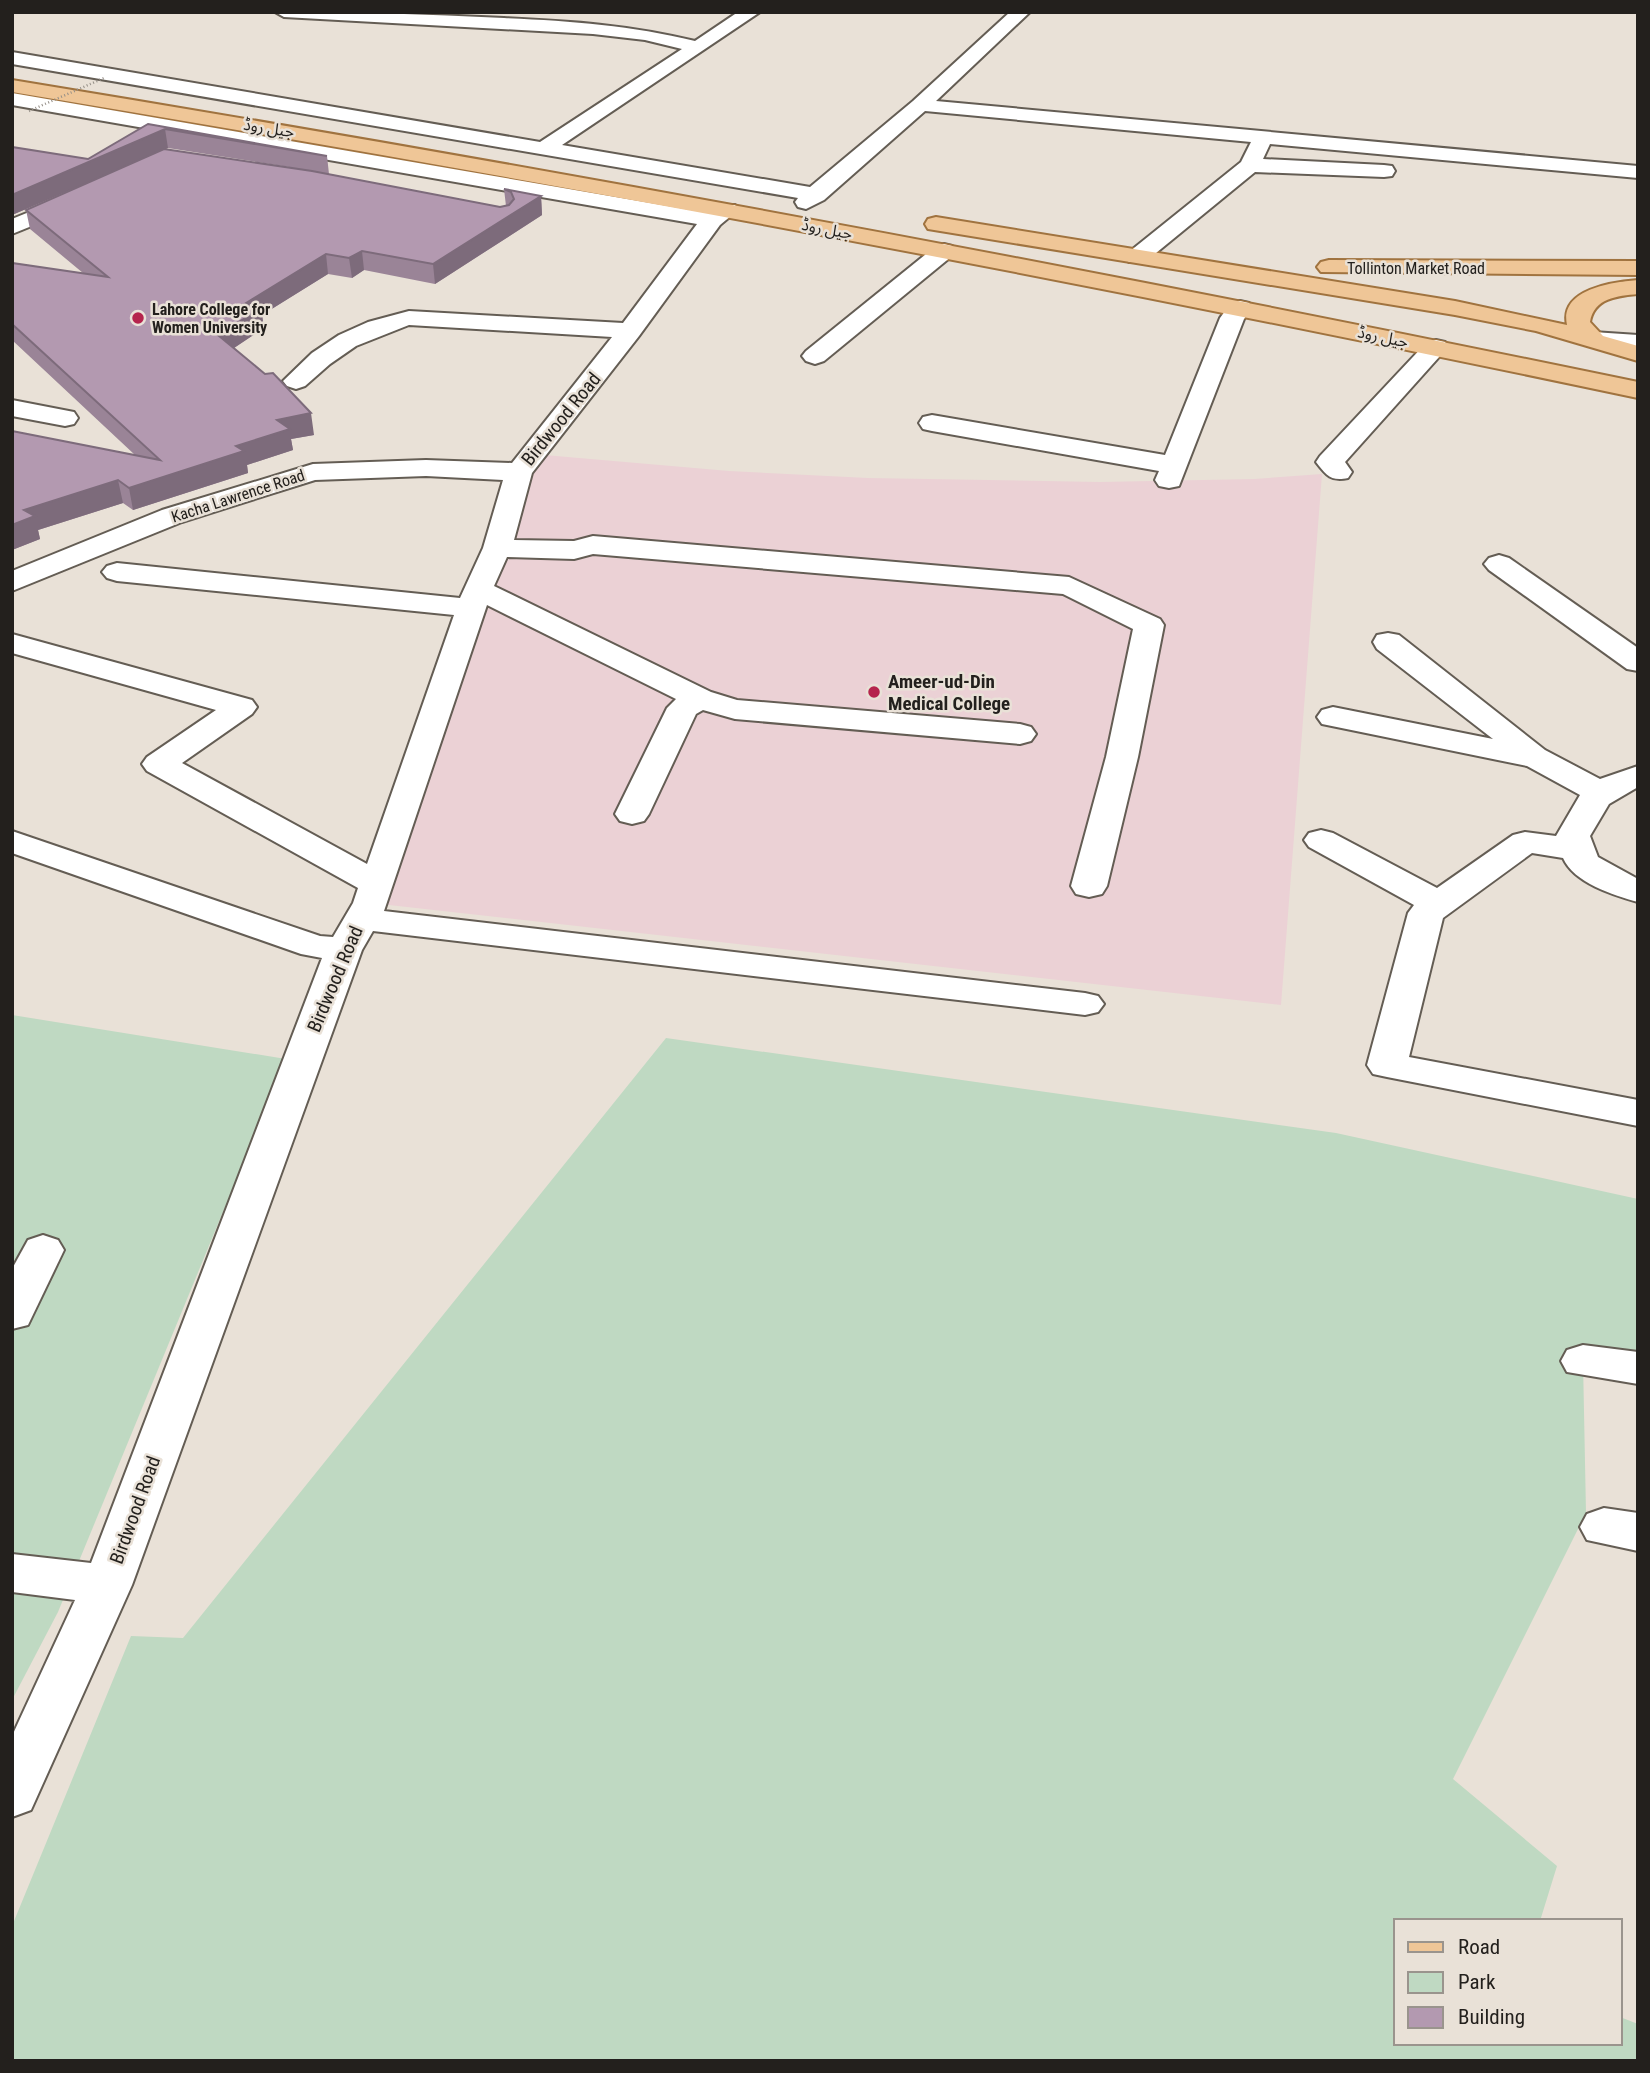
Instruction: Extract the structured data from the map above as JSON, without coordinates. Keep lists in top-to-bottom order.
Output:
{
  "streets": {
    "main road": ["جیل روڈ", "Tollinton Market Road"],
    "street": ["Birdwood Road", "Kacha Lawrence Road"]
  },
  "crossings": [
    ["جیل روڈ", "Birdwood Road"],
    ["Birdwood Road", "Kacha Lawrence Road"]
  ],
  "places": ["Lahore College for Women University", "Ameer-ud-Din Medical College"],
  "legend": ["Road", "Park", "Building"]
}
